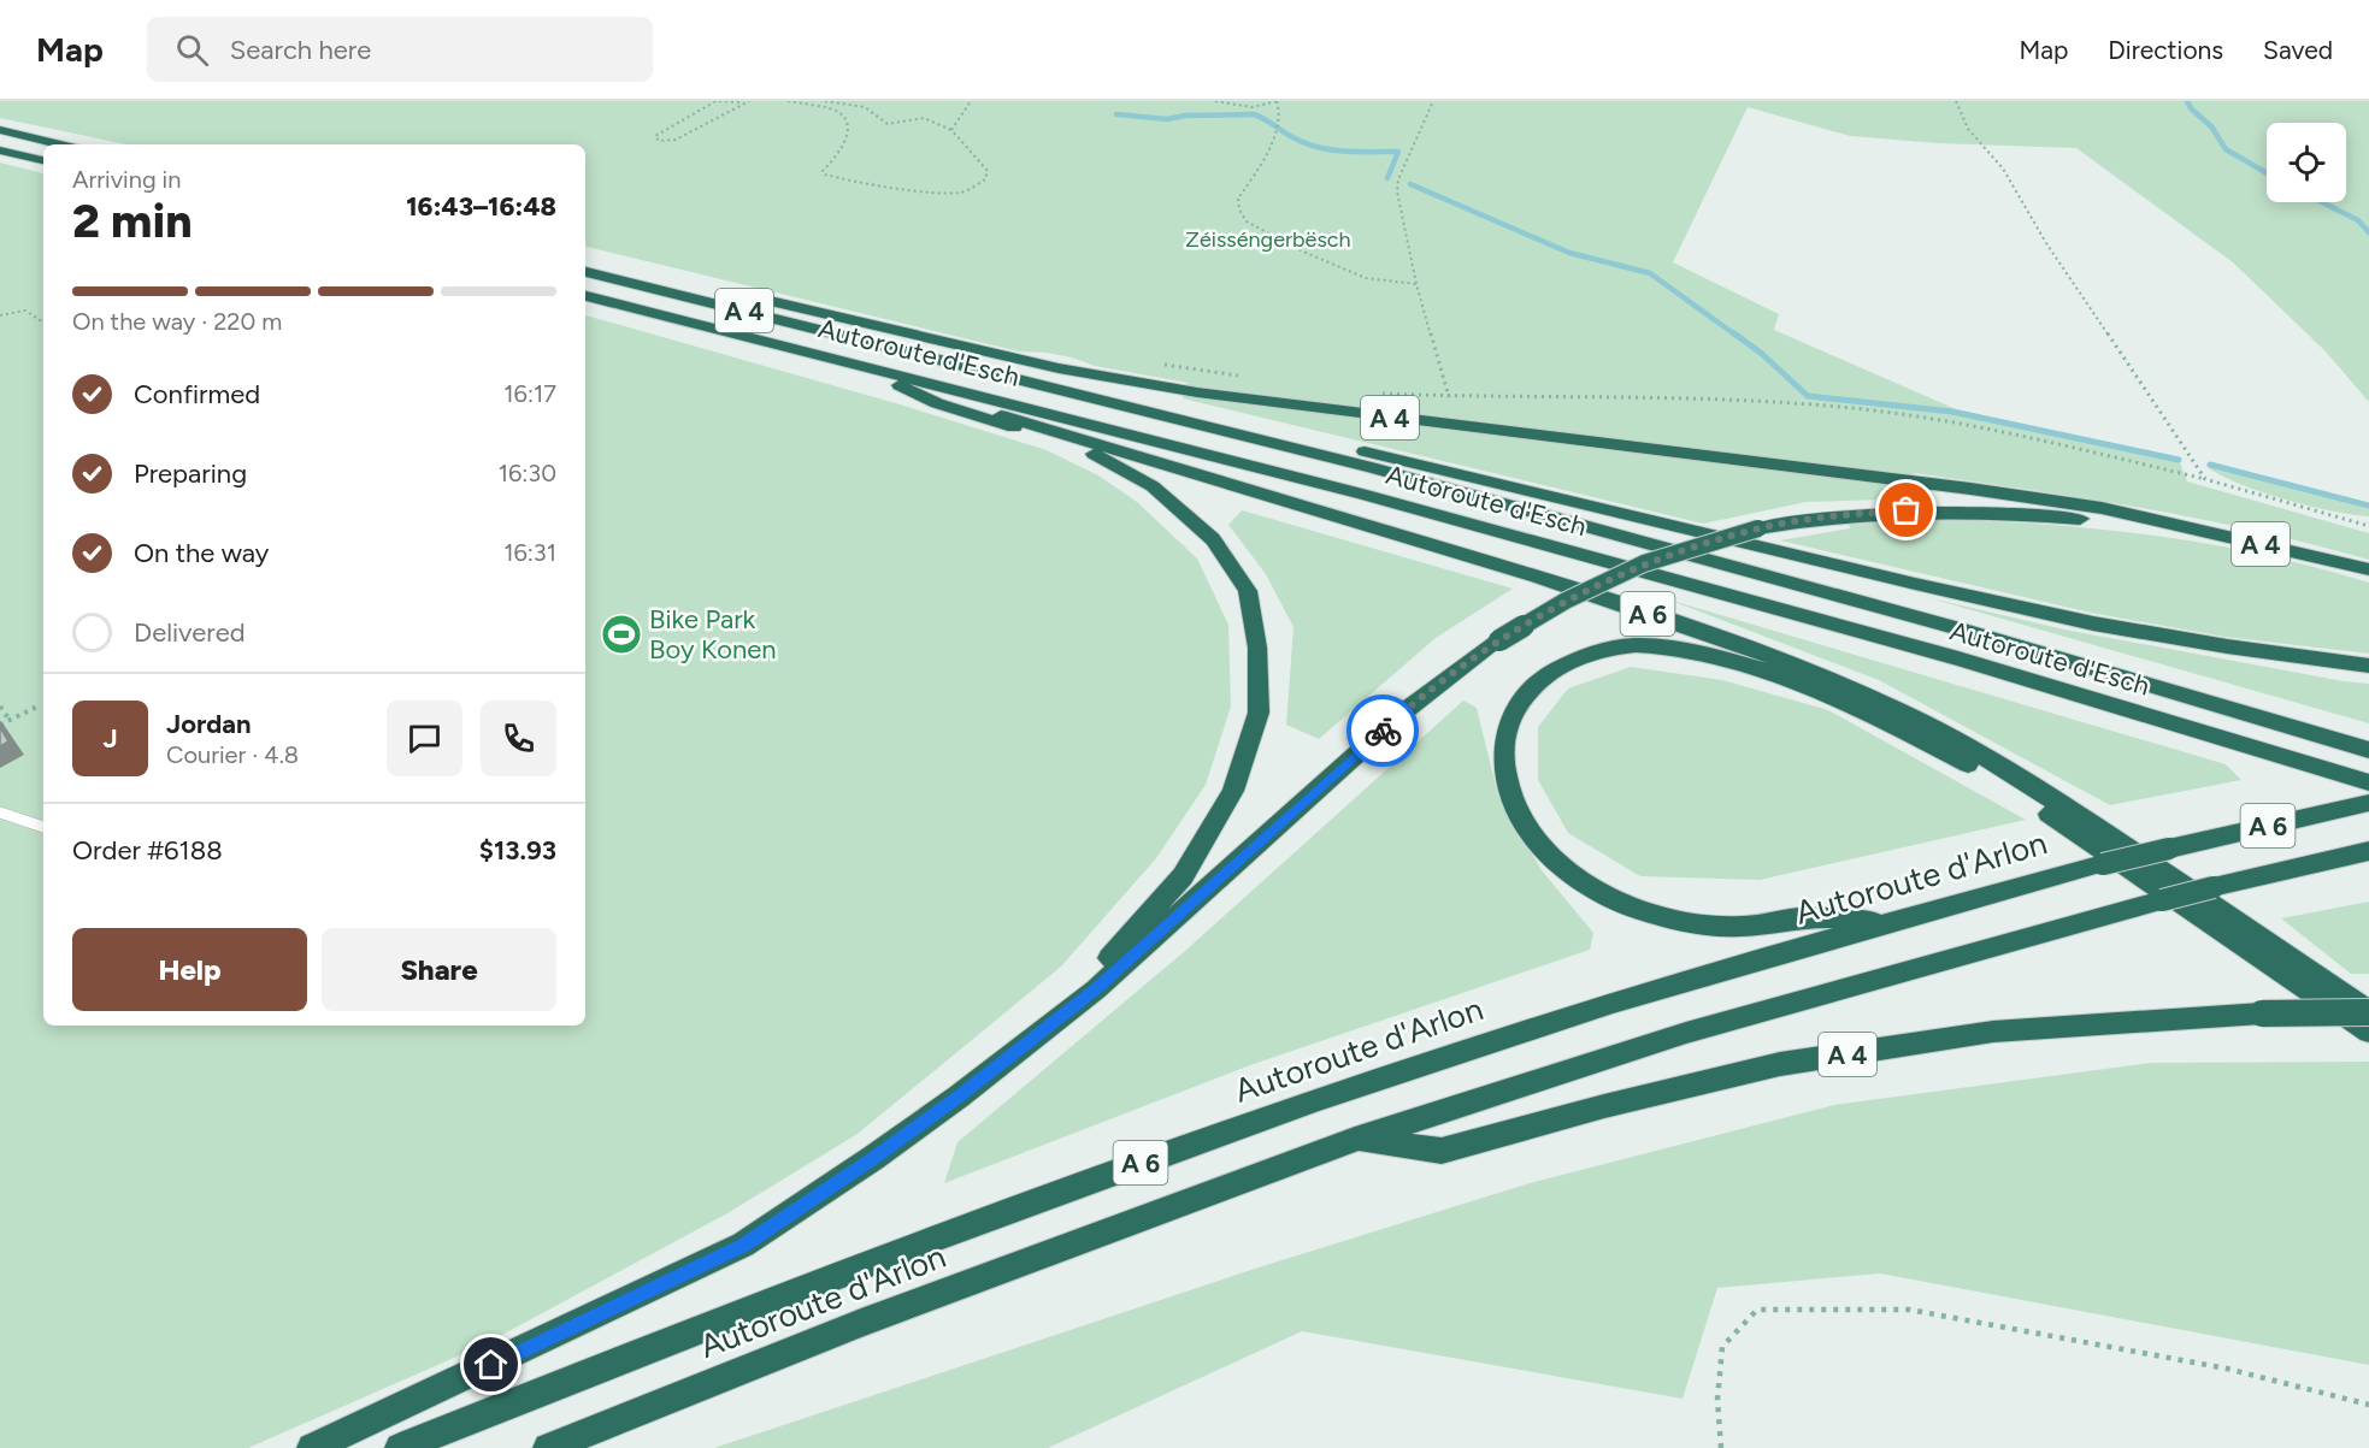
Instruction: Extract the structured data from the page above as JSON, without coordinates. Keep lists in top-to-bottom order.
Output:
{
  "streets": {
    "highway": [
      "A 4",
      "Autoroute d'Esch",
      "A 6",
      "Autoroute d'Arlon"
    ]
  },
  "crossings": [
    ["A 4", "Autoroute d'Esch"],
    ["A 4", "A 6"],
    ["A 4", "Autoroute d'Arlon"],
    ["Autoroute d'Esch", "A 6"],
    ["Autoroute d'Esch", "Autoroute d'Arlon"]
  ],
  "parks": ["Zéisséngerbësch"],
  "places": {
    "sports": ["Bike Park Boy Konen"]
  },
  "page": {
    "header": "Map",
    "search": "Search here",
    "nav": ["Map", "Directions", "Saved"],
    "heading": ["2 min", "Arriving in", "16:43–16:48"],
    "panel": [
      "Jordan",
      "Courier · 4.8",
      "Order #6188",
      "$13.93"
    ],
    "bar": "On the way · 220 m",
    "list": [
      ["Confirmed", "16:17"],
      ["Preparing", "16:30"],
      ["On the way", "16:31"],
      "Delivered"
    ],
    "round": "J",
    "buttons": ["Help", "Share"]
  }
}
